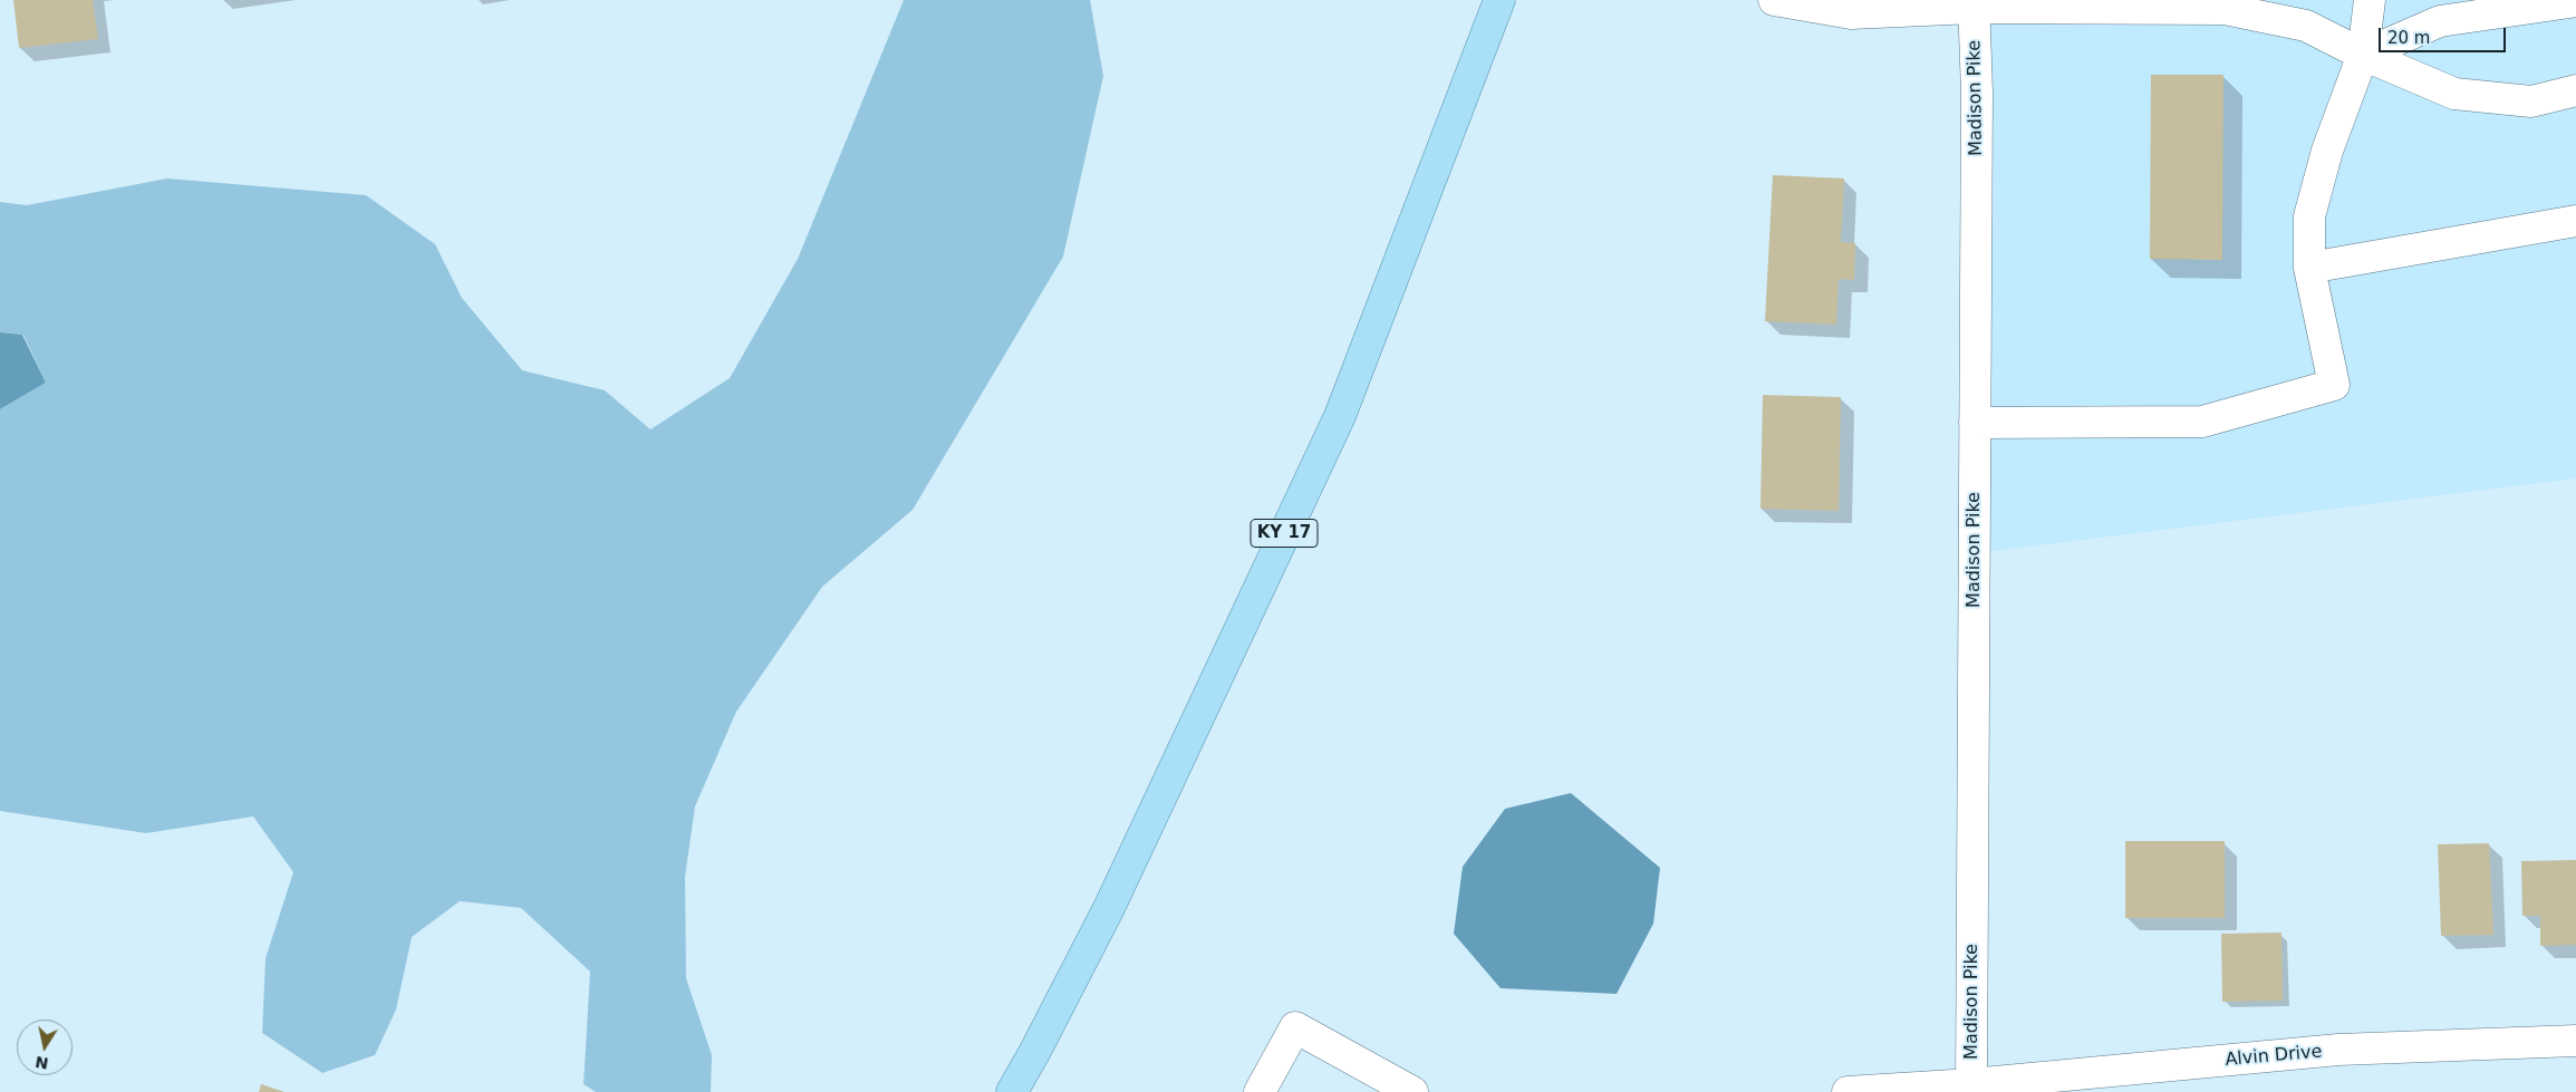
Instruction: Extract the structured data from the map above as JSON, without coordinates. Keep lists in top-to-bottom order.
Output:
{
  "streets": {
    "main road": ["KY 17"],
    "street": ["Madison Pike", "Alvin Drive"]
  },
  "crossings": [
    ["Madison Pike", "Alvin Drive"]
  ],
  "scale_bar": "20 m",
  "north": "bottom"
}
